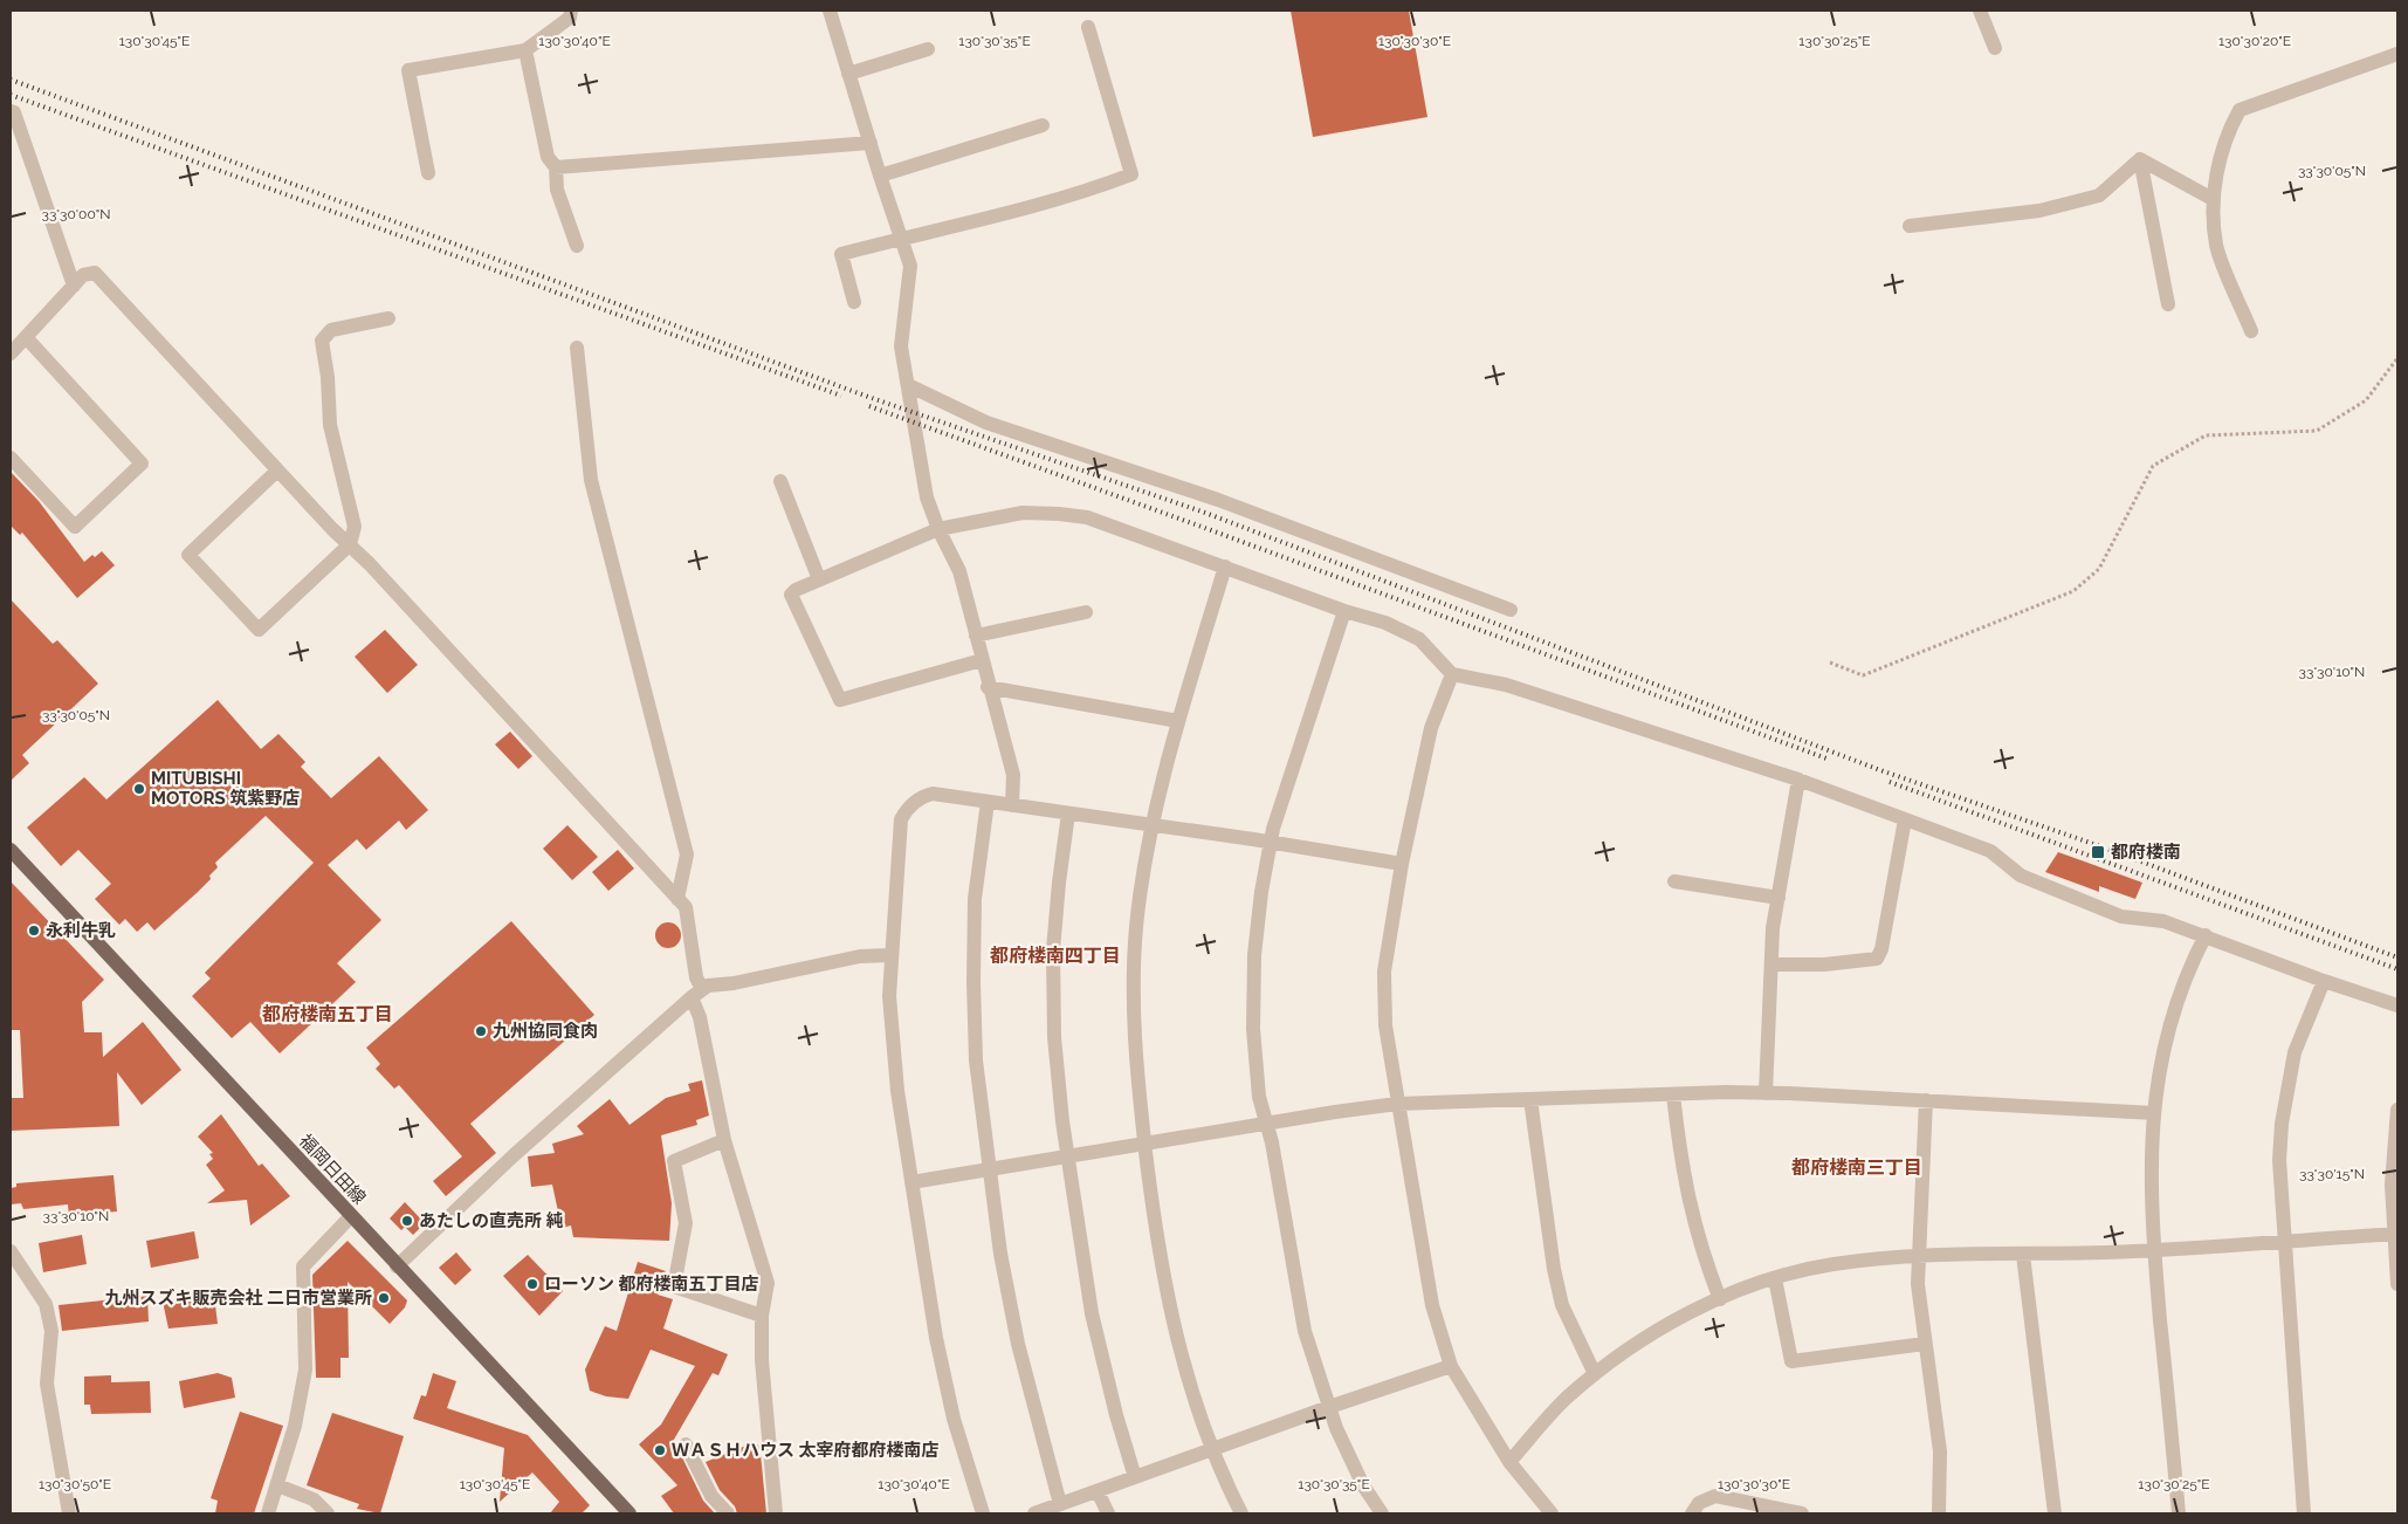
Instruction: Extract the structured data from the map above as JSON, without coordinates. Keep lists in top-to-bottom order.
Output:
{
  "streets": {
    "main road": ["福岡日田線"]
  },
  "districts": ["都府楼南四丁目", "都府楼南五丁目", "都府楼南三丁目"],
  "places": {
    "other": [
      "MITUBISHI MOTORS 筑紫野店",
      "永利牛乳",
      "九州協同食肉",
      "あたしの直売所 純",
      "ローソン 都府楼南五丁目店",
      "九州スズキ販売会社 二日市営業所",
      "ＷＡＳＨハウス 太宰府都府楼南店"
    ],
    "transit": ["都府楼南"]
  },
  "coordinates": [
    "130°30'45\"E",
    "130°30'40\"E",
    "130°30'35\"E",
    "130°30'30\"E",
    "130°30'25\"E",
    "130°30'20\"E",
    "33°30'05\"N",
    "33°30'00\"N",
    "33°30'10\"N",
    "33°30'15\"N",
    "130°30'50\"E"
  ]
}
